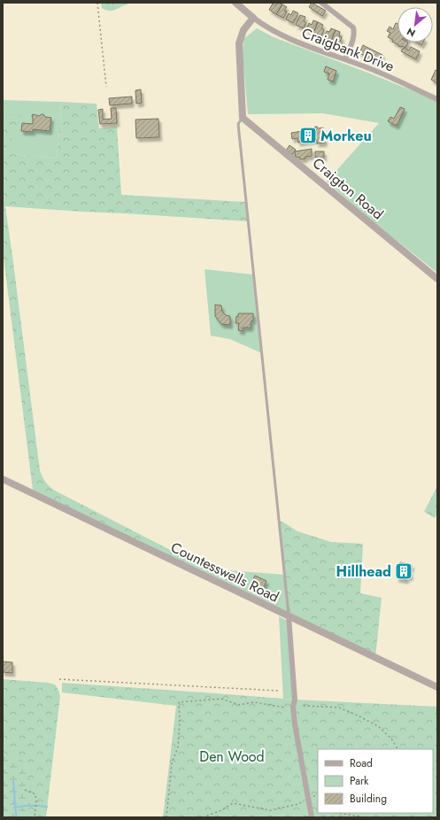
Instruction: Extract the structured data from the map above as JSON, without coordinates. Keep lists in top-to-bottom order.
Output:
{
  "streets": {
    "street": ["Craigbank Drive", "Craigton Road", "Countesswells Road"]
  },
  "parks": ["Den Wood"],
  "places": {
    "building": ["Morkeu", "Hillhead"]
  },
  "legend": ["Road", "Park", "Building"],
  "north": "bottom left"
}
